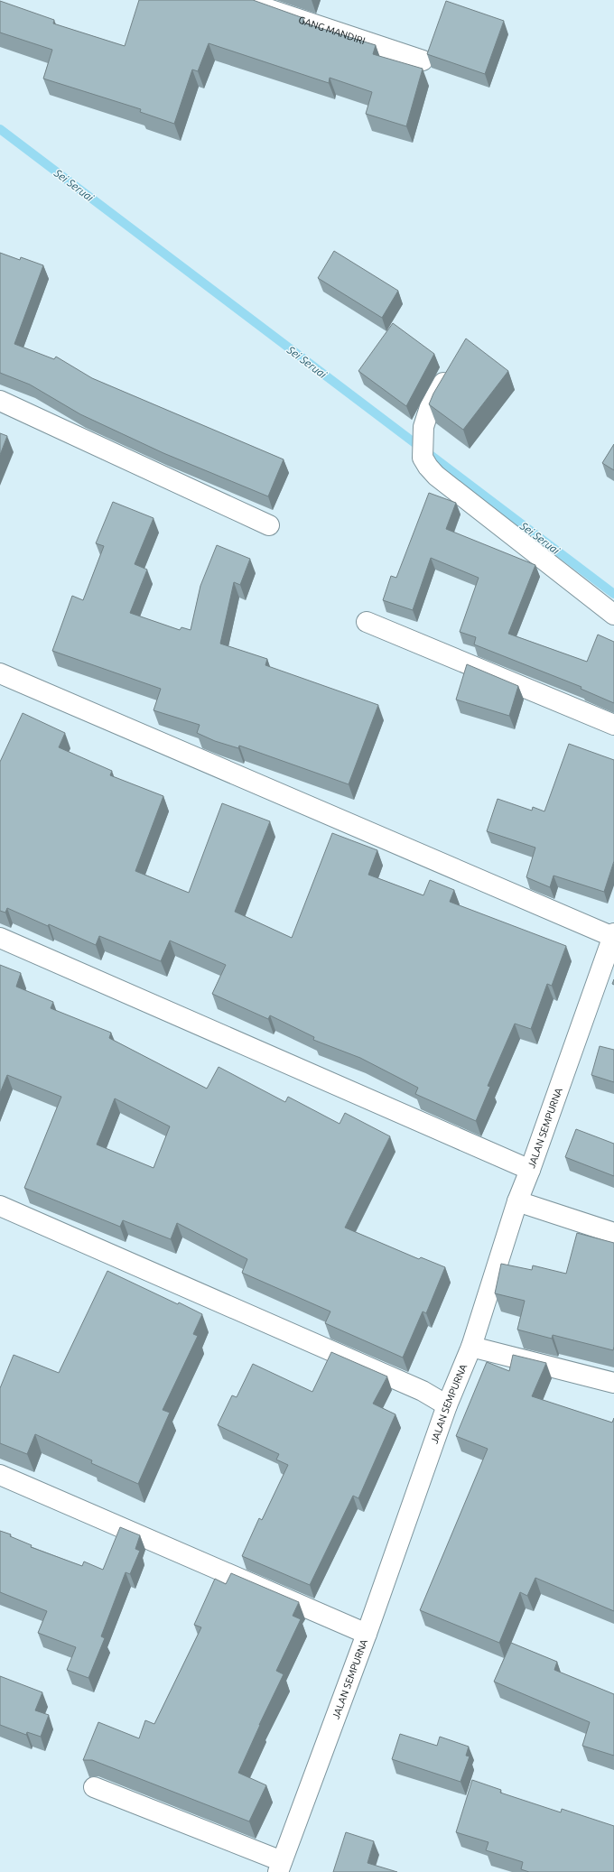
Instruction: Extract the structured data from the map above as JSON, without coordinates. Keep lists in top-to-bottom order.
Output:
{
  "streets": {
    "street": ["GANG MANDIRI", "JALAN SEMPURNA"]
  },
  "water": ["Sei Seruai"]
}
